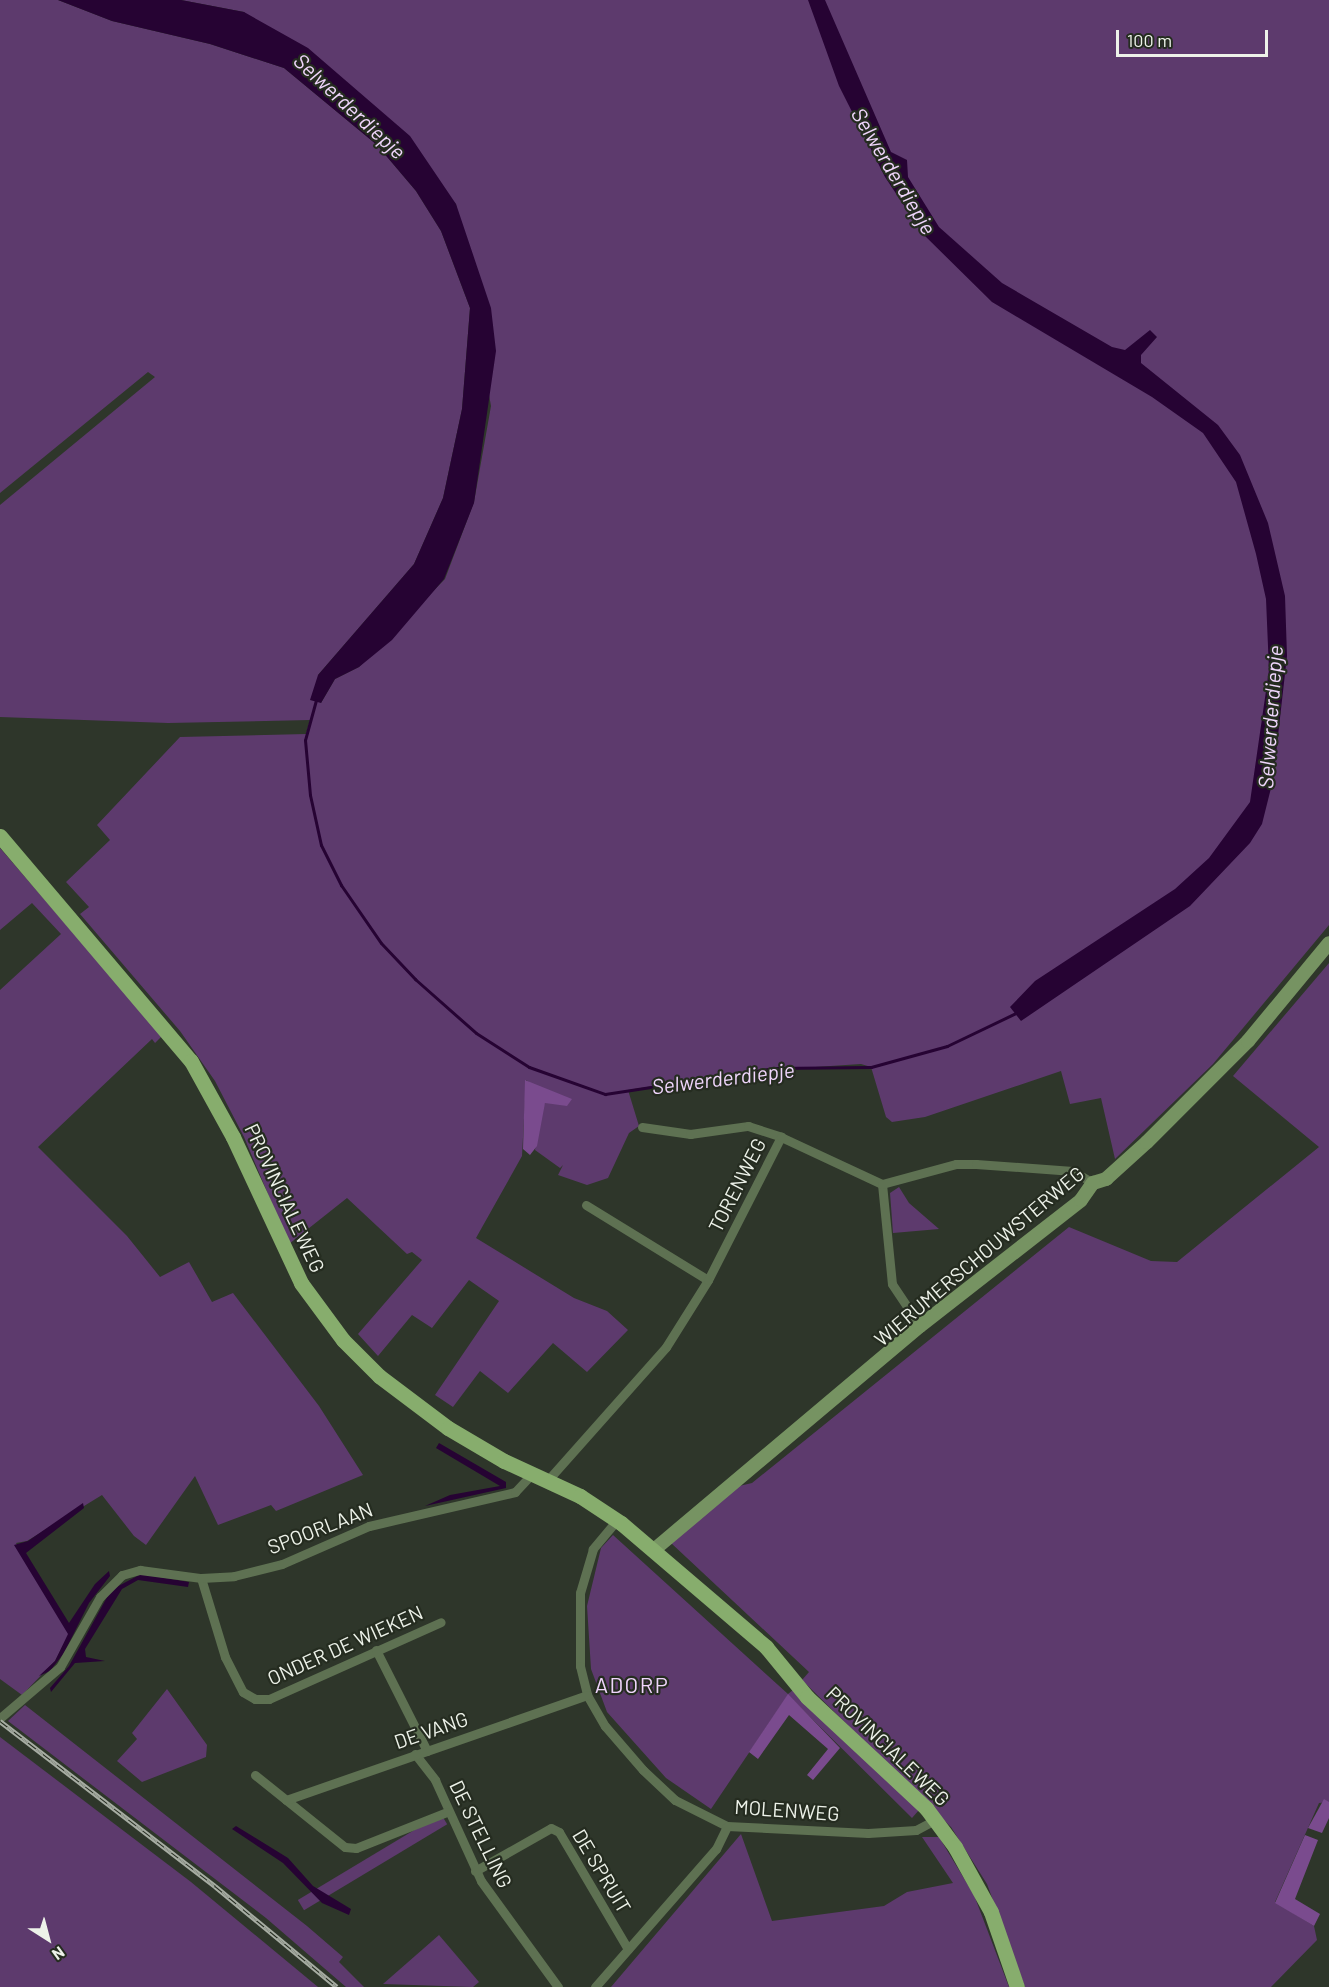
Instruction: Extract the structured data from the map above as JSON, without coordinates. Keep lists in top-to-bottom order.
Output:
{
  "streets": {
    "main road": ["PROVINCIALEWEG"],
    "street": [
      "TORENWEG",
      "WIERUMERSCHOUWSTERWEG",
      "SPOORLAAN",
      "ONDER DE WIEKEN",
      "DE VANG",
      "MOLENWEG",
      "DE STELLING",
      "DE SPRUIT"
    ]
  },
  "crossings": [
    ["TORENWEG", "PROVINCIALEWEG"],
    ["PROVINCIALEWEG", "WIERUMERSCHOUWSTERWEG"],
    ["PROVINCIALEWEG", "SPOORLAAN"],
    ["PROVINCIALEWEG", "MOLENWEG"],
    ["SPOORLAAN", "ONDER DE WIEKEN"],
    ["DE VANG", "MOLENWEG"],
    ["DE VANG", "DE STELLING"],
    ["DE STELLING", "DE SPRUIT"]
  ],
  "districts": ["ADORP"],
  "water": ["Selwerderdiepje"],
  "scale_bar": "100 m",
  "north": "bottom right"
}
